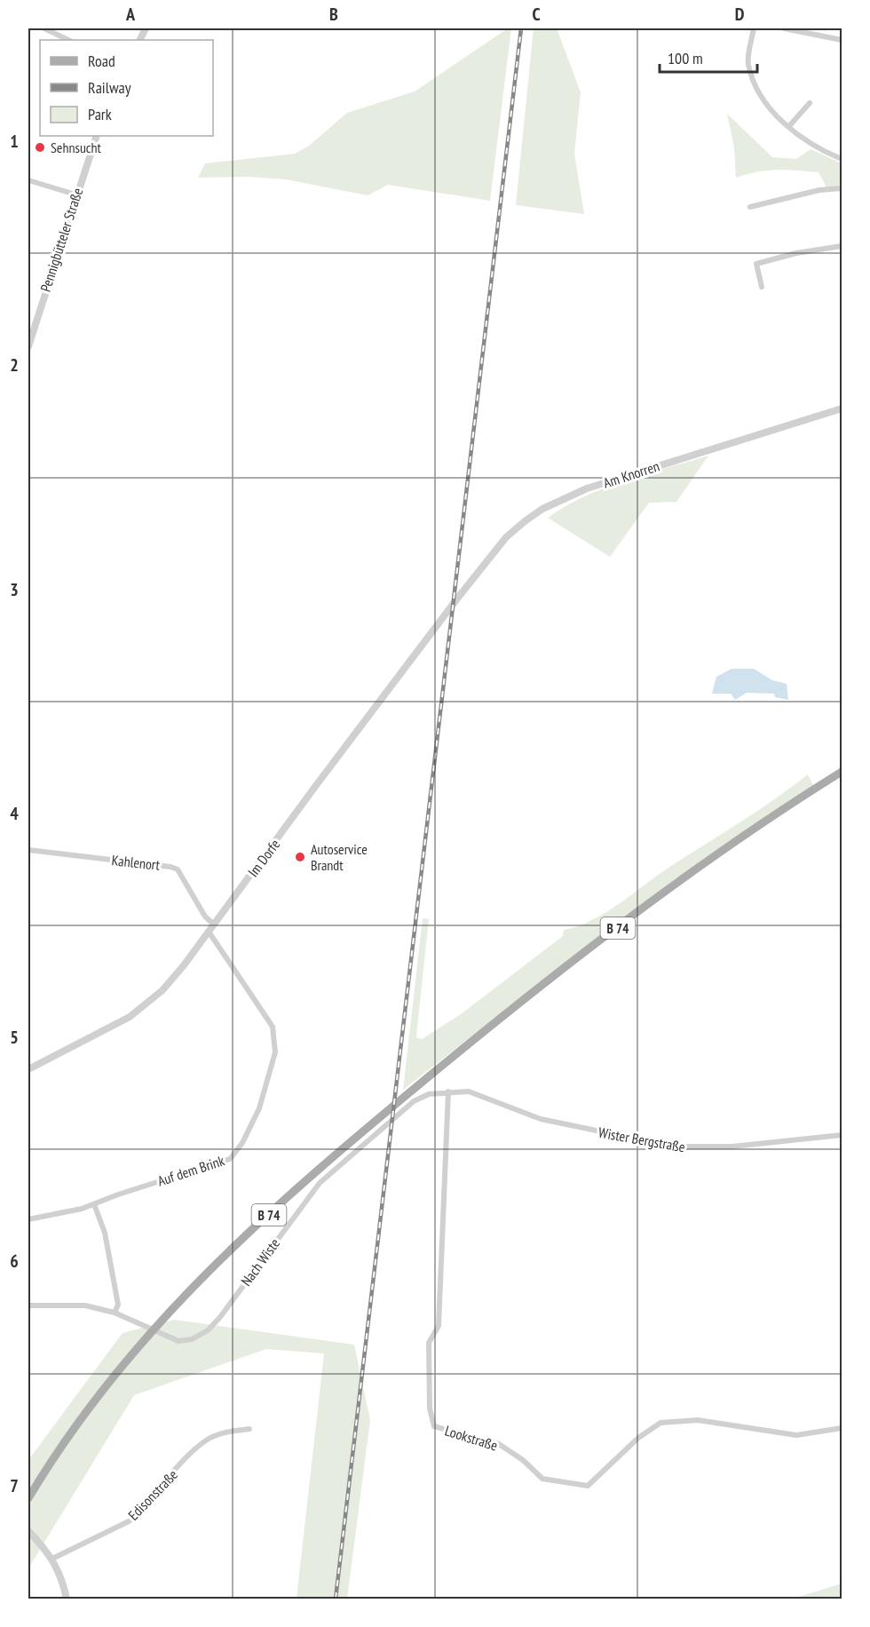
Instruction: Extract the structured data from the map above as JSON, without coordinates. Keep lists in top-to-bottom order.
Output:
{
  "streets": {
    "main road": ["B 74"],
    "street": [
      "Pennigbütteler Straße",
      "Am Knorren",
      "Im Dorfe",
      "Kahlenort",
      "Wister Bergstraße",
      "Auf dem Brink",
      "Nach Wiste",
      "Lookstraße",
      "Edisonstraße"
    ]
  },
  "crossings": [
    ["Am Knorren", "Im Dorfe"],
    ["Im Dorfe", "Kahlenort"],
    ["Im Dorfe", "Auf dem Brink"],
    ["Wister Bergstraße", "Nach Wiste"],
    ["Wister Bergstraße", "Lookstraße"]
  ],
  "places": ["Sehnsucht", "Autoservice Brandt"],
  "legend": ["Road", "Railway", "Park"],
  "scale_bar": "100 m",
  "grid": {
    "columns": [
      "A",
      "B",
      "C",
      "D"
    ],
    "rows": [
      "1",
      "2",
      "3",
      "4",
      "5",
      "6",
      "7"
    ]
  }
}
